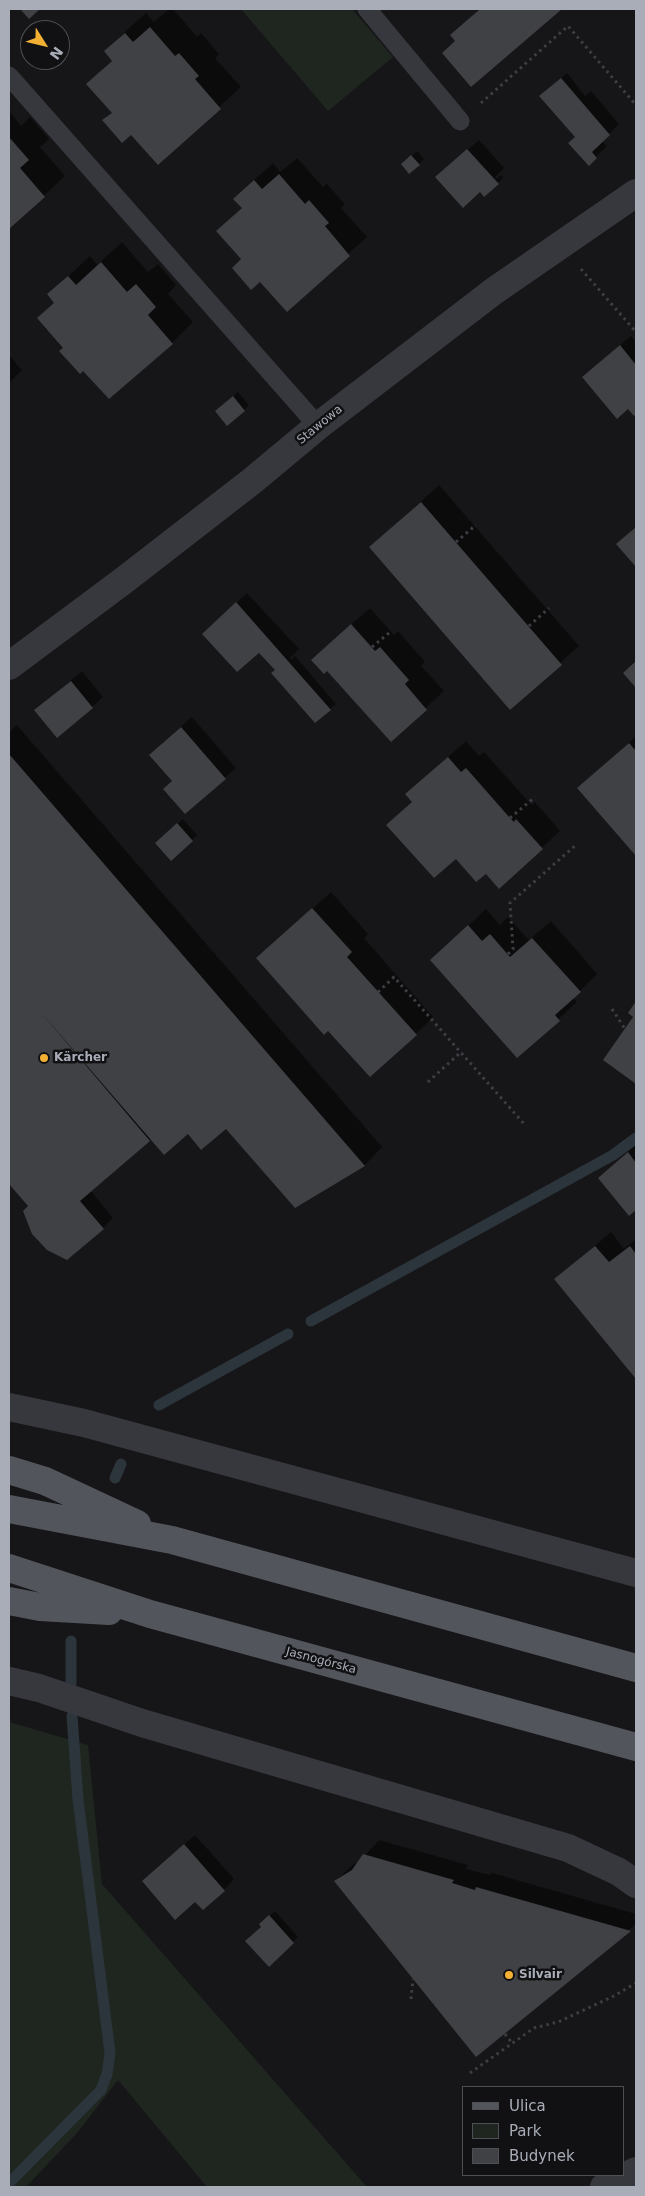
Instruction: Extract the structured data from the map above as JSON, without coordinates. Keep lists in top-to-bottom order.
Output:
{
  "streets": {
    "main road": ["Jasnogórska"],
    "street": ["Stawowa"]
  },
  "places": ["Kärcher", "Silvair"],
  "legend": ["Ulica", "Park", "Budynek"],
  "north": "bottom right"
}
